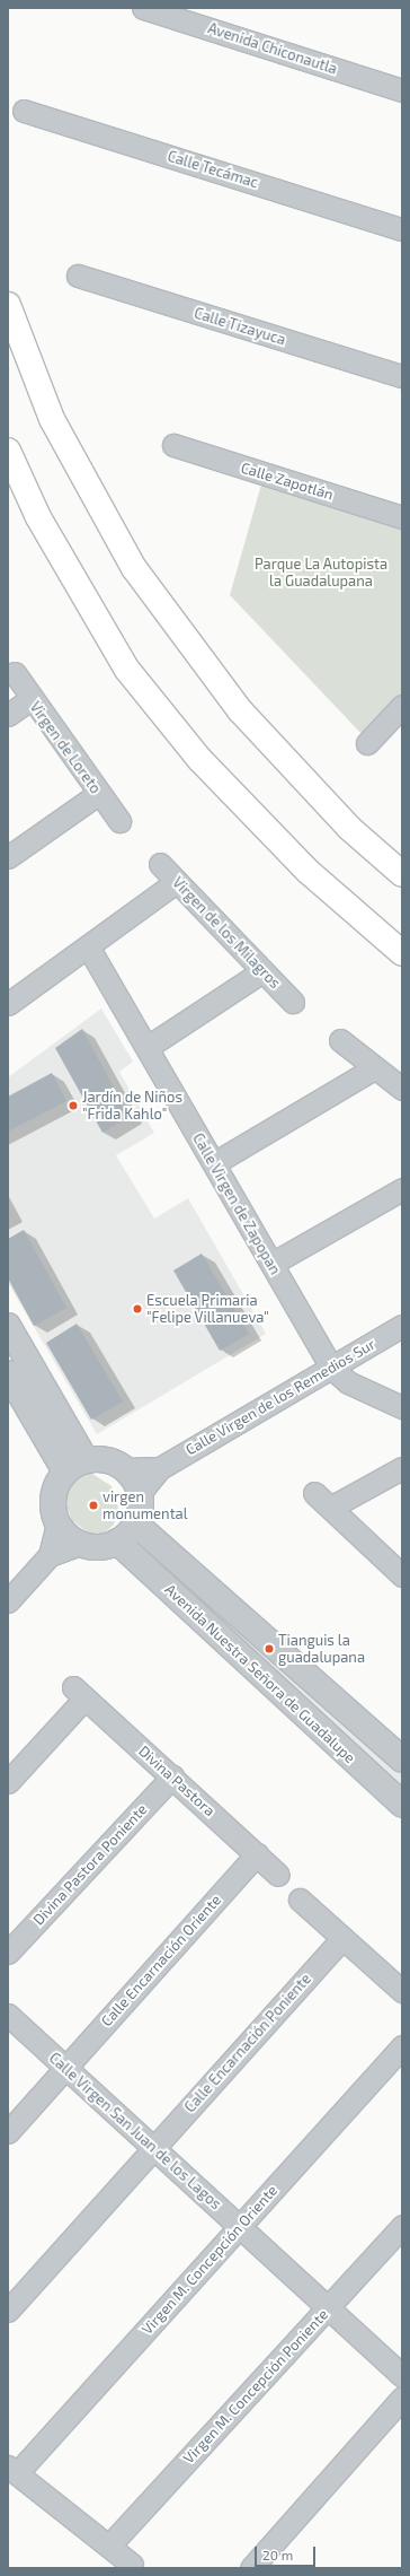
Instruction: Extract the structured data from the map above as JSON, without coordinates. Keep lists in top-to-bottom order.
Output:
{
  "streets": {
    "street": [
      "Avenida Chiconautla",
      "Calle Tecámac",
      "Calle Tizayuca",
      "Calle Zapotlán",
      "Virgen de Loreto",
      "Virgen de los Milagros",
      "Calle Virgen de Zapopan",
      "Calle Virgen de los Remedios Sur",
      "Avenida Nuestra Señora de Guadalupe",
      "Divina Pastora",
      "Divina Pastora Poniente",
      "Calle Encarnación Oriente",
      "Calle Encarnación Poniente",
      "Calle Virgen San Juan de los Lagos",
      "Virgen M. Concepción Oriente",
      "Virgen M. Concepción Poniente"
    ]
  },
  "crossings": [
    ["Calle Virgen de Zapopan", "Calle Virgen de los Remedios Sur"],
    ["Calle Virgen de los Remedios Sur", "Avenida Nuestra Señora de Guadalupe"],
    ["Divina Pastora", "Divina Pastora Poniente"],
    ["Divina Pastora", "Calle Encarnación Oriente"],
    ["Calle Encarnación Oriente", "Calle Virgen San Juan de los Lagos"],
    ["Calle Encarnación Poniente", "Calle Virgen San Juan de los Lagos"],
    ["Calle Virgen San Juan de los Lagos", "Virgen M. Concepción Oriente"],
    ["Calle Virgen San Juan de los Lagos", "Virgen M. Concepción Poniente"]
  ],
  "parks": ["Parque La Autopista la Guadalupana"],
  "places": [
    "Jardín de Niños \"Frida Kahlo\"",
    "Escuela Primaria \"Felipe Villanueva\"",
    "virgen monumental",
    "Tianguis la guadalupana"
  ],
  "scale_bar": "20 m"
}
